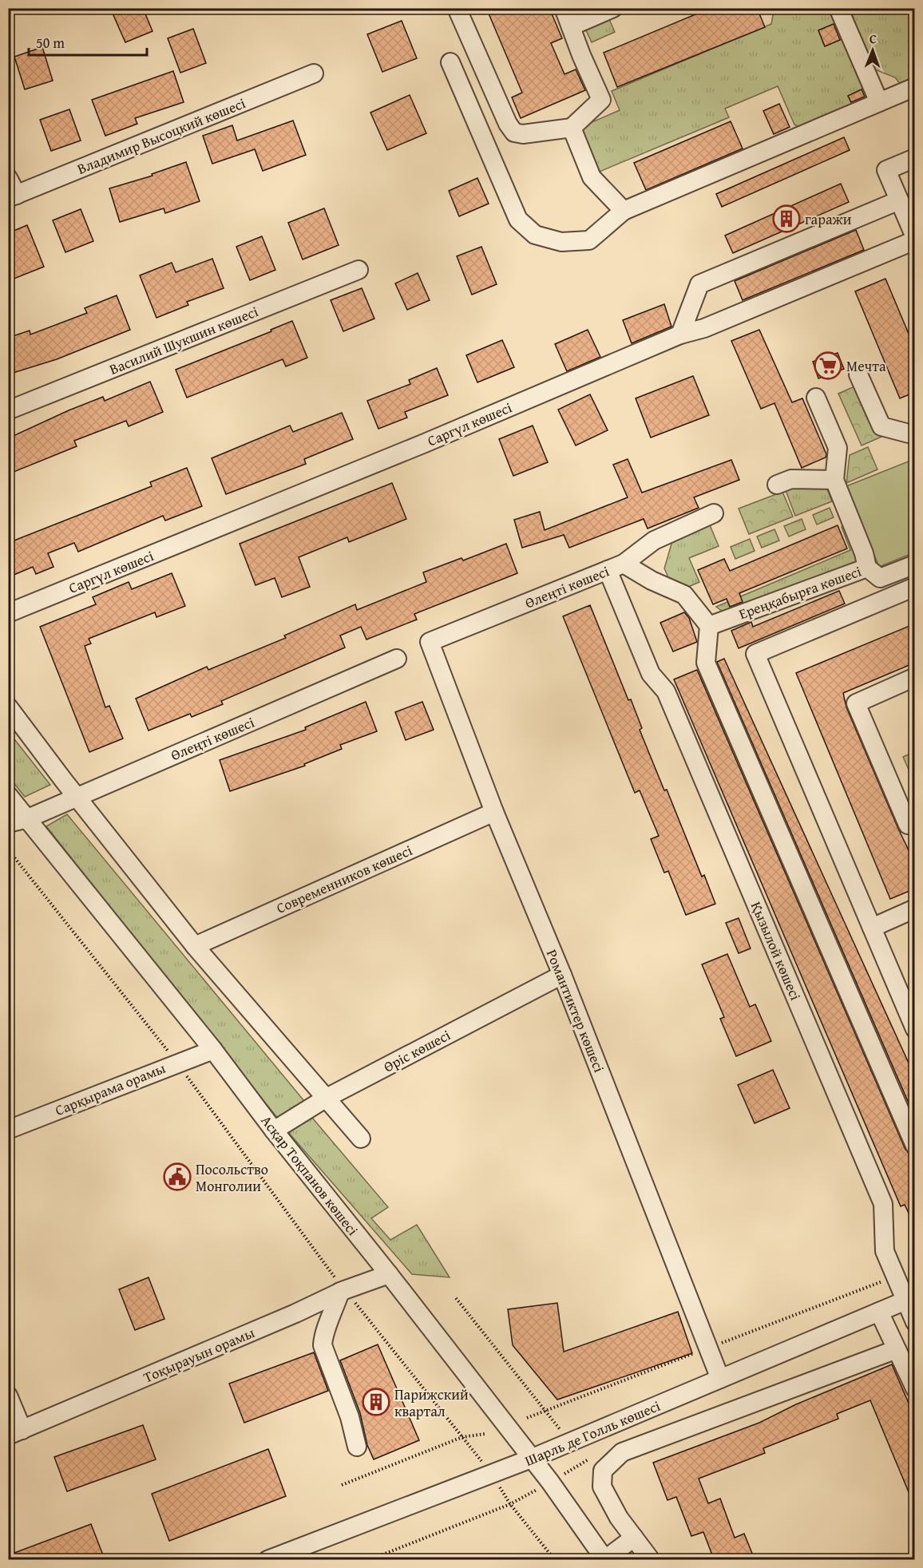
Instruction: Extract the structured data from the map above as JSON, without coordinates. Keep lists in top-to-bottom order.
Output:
{
  "streets": {
    "street": [
      "Владимир Высоцкий көшесі",
      "Василий Шукшин көшесі",
      "Саргүл көшесі",
      "Өлеңті көшесі",
      "Ереңқабырға көшесі",
      "Современников көшесі",
      "Қызылой көшесі",
      "Романтиктер көшесі",
      "Өріс көшесі",
      "Сарқырама орамы",
      "Асқар Тоқпанов көшесі",
      "Тоқырауын орамы",
      "Шарль де Голль көшесі"
    ]
  },
  "crossings": [
    ["Өлеңті көшесі", "Қызылой көшесі"],
    ["Өлеңті көшесі", "Романтиктер көшесі"],
    ["Өлеңті көшесі", "Асқар Тоқпанов көшесі"],
    ["Современников көшесі", "Романтиктер көшесі"],
    ["Қызылой көшесі", "Шарль де Голль көшесі"],
    ["Романтиктер көшесі", "Өріс көшесі"],
    ["Романтиктер көшесі", "Шарль де Голль көшесі"],
    ["Өріс көшесі", "Асқар Тоқпанов көшесі"],
    ["Сарқырама орамы", "Асқар Тоқпанов көшесі"],
    ["Асқар Тоқпанов көшесі", "Тоқырауын орамы"],
    ["Асқар Тоқпанов көшесі", "Шарль де Голль көшесі"]
  ],
  "places": {
    "building": ["гаражи", "Парижский квартал"],
    "supermarket": ["Мечта"],
    "public building": ["Посольство Монголии"]
  },
  "scale_bar": "50 m",
  "north": "top"
}
